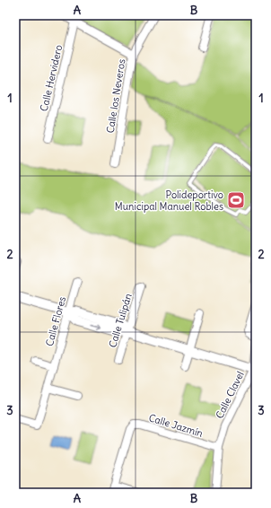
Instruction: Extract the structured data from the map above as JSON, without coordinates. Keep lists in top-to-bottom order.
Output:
{
  "streets": {
    "street": [
      "Calle Hervidero",
      "Calle los Neveros",
      "Calle Tulipán",
      "Calle Flores",
      "Calle Clavel",
      "Calle Jazmín"
    ]
  },
  "crossings": [
    ["Calle Clavel", "Calle Jazmín"]
  ],
  "places": {
    "sports": ["Polideportivo Municipal Manuel Robles"]
  },
  "grid": {
    "columns": ["A", "B"],
    "rows": ["1", "2", "3"]
  }
}
